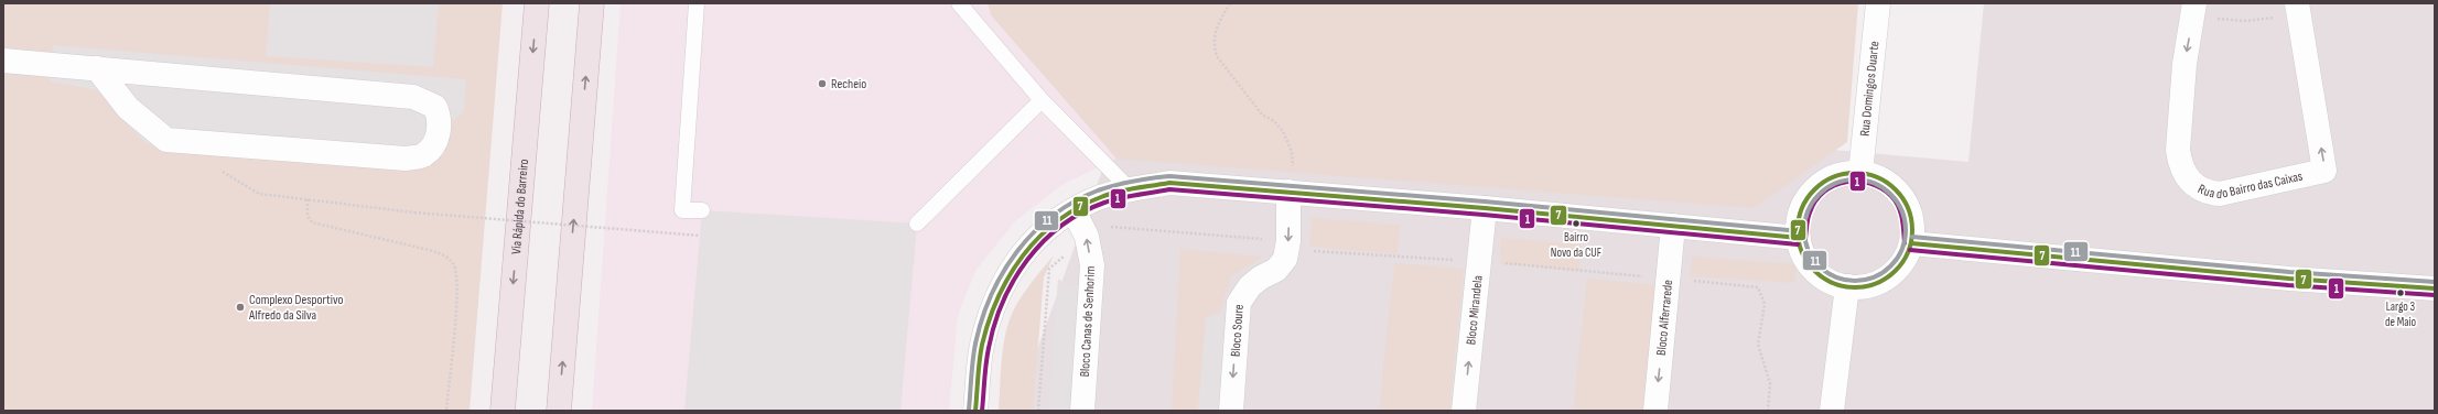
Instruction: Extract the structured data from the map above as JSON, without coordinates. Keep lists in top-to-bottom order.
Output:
{
  "streets": {
    "highway": ["Via Rápida do Barreiro"],
    "street": [
      "Rua Domingos Duarte",
      "Rua do Bairro das Caixas",
      "Bloco Mirandela",
      "Bloco Alferrarede",
      "Bloco Canas de Senhorim",
      "Bloco Soure"
    ]
  },
  "one_way": ["Bloco Mirandela", "Bloco Canas de Senhorim", "Bloco Soure"],
  "places": [
    "Recheio",
    "Bairro Novo da CUF",
    "Largo 3 de Maio",
    "Complexo Desportivo Alfredo da Silva"
  ],
  "lines": ["transit line 7", "transit line 11", "transit line 1"]
}
